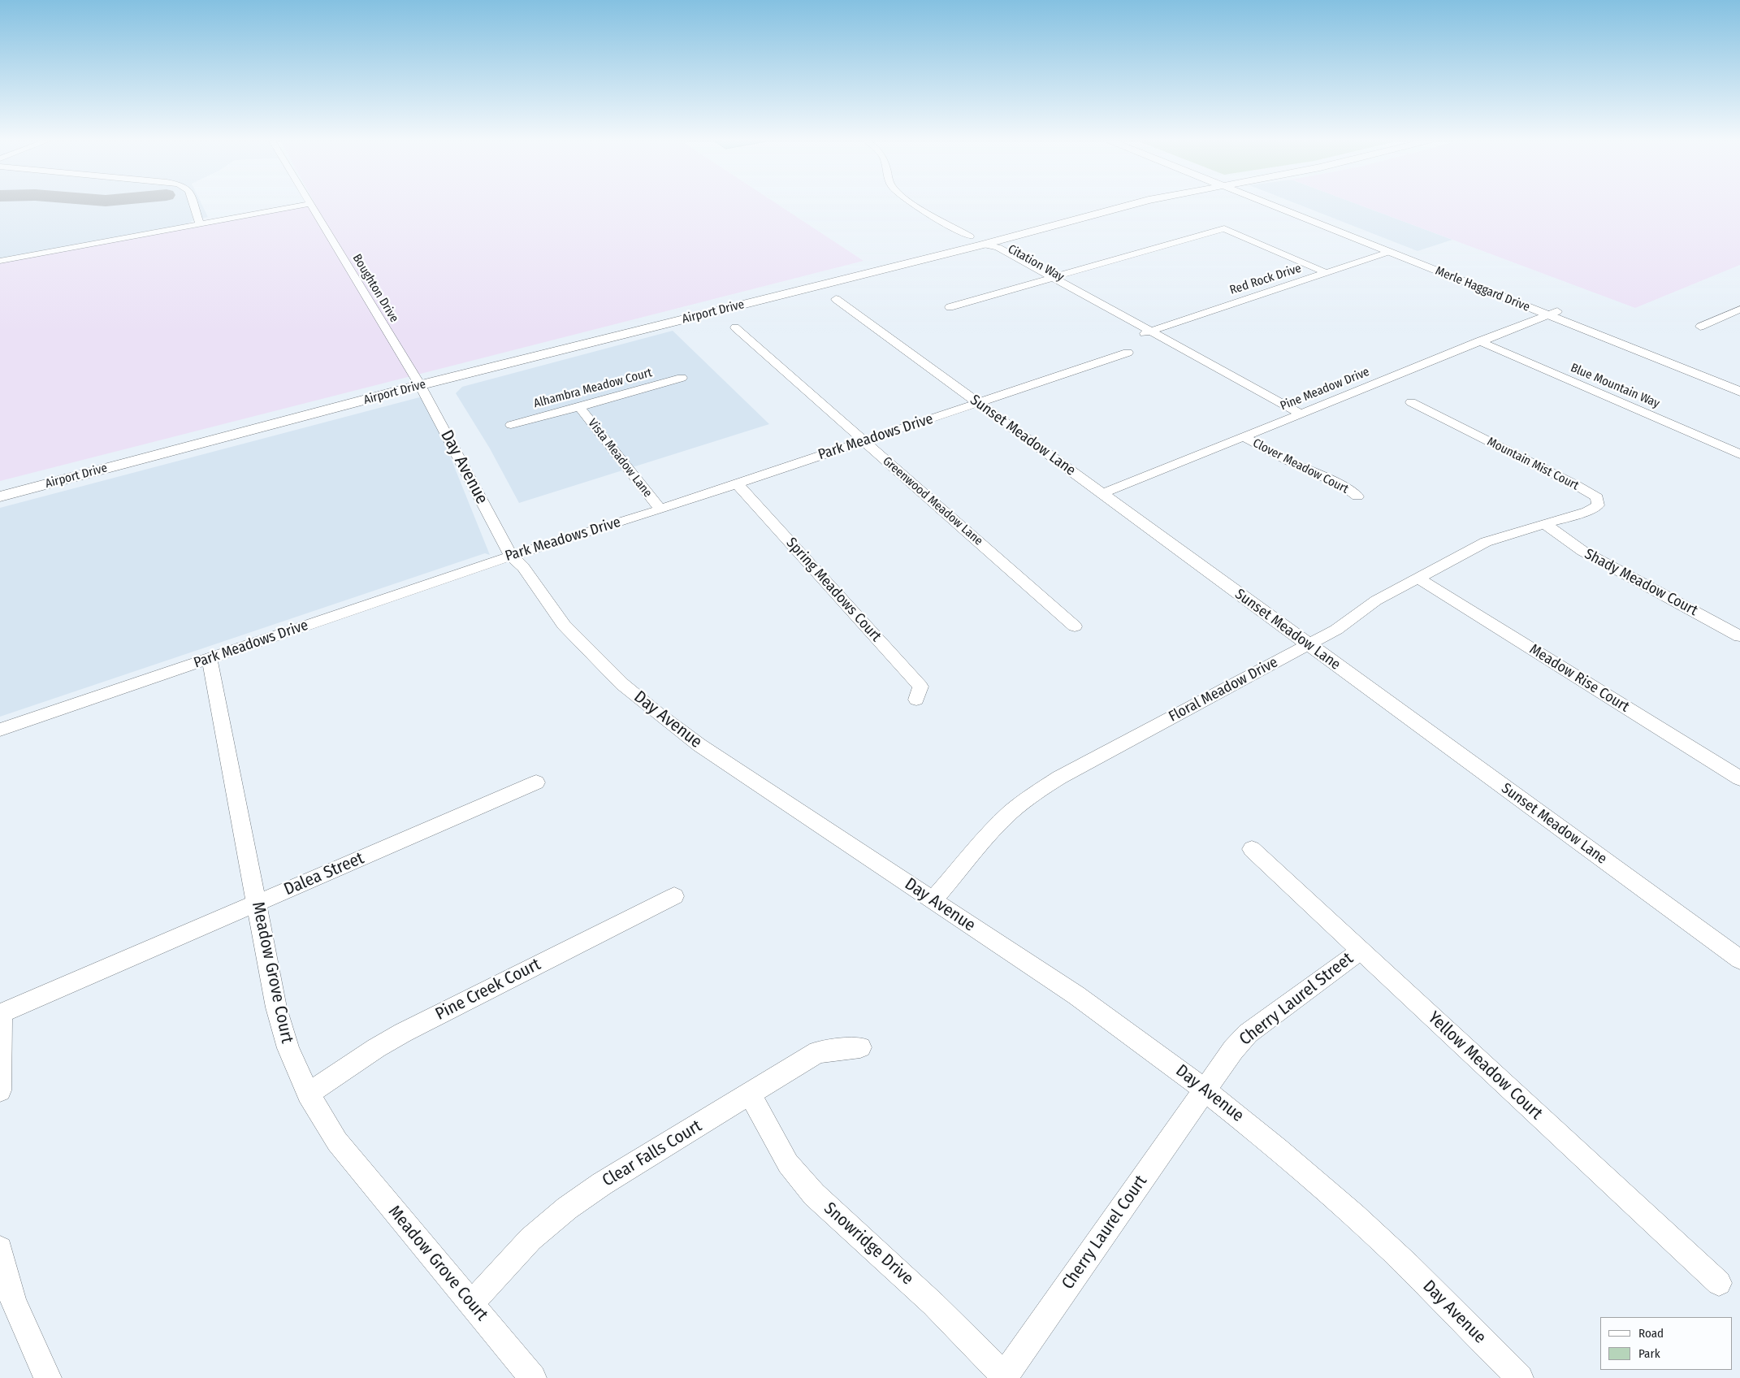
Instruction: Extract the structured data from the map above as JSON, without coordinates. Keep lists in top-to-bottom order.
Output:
{
  "streets": {
    "main road": ["Merle Haggard Drive", "Airport Drive"],
    "street": [
      "Citation Way",
      "Red Rock Drive",
      "Boughton Drive",
      "Blue Mountain Way",
      "Alhambra Meadow Court",
      "Pine Meadow Drive",
      "Sunset Meadow Lane",
      "Park Meadows Drive",
      "Vista Meadow Lane",
      "Mountain Mist Court",
      "Clover Meadow Court",
      "Day Avenue",
      "Greenwood Meadow Lane",
      "Shady Meadow Court",
      "Spring Meadows Court",
      "Meadow Rise Court",
      "Floral Meadow Drive",
      "Dalea Street",
      "Meadow Grove Court",
      "Pine Creek Court",
      "Cherry Laurel Street",
      "Yellow Meadow Court",
      "Clear Falls Court",
      "Cherry Laurel Court",
      "Snowridge Drive"
    ]
  },
  "crossings": [
    ["Citation Way", "Red Rock Drive"],
    ["Citation Way", "Airport Drive"],
    ["Citation Way", "Pine Meadow Drive"],
    ["Red Rock Drive", "Merle Haggard Drive"],
    ["Boughton Drive", "Airport Drive"],
    ["Boughton Drive", "Day Avenue"],
    ["Merle Haggard Drive", "Pine Meadow Drive"],
    ["Airport Drive", "Day Avenue"],
    ["Blue Mountain Way", "Pine Meadow Drive"],
    ["Alhambra Meadow Court", "Vista Meadow Lane"],
    ["Pine Meadow Drive", "Sunset Meadow Lane"],
    ["Pine Meadow Drive", "Clover Meadow Court"],
    ["Sunset Meadow Lane", "Park Meadows Drive"],
    ["Sunset Meadow Lane", "Floral Meadow Drive"],
    ["Park Meadows Drive", "Vista Meadow Lane"],
    ["Park Meadows Drive", "Day Avenue"],
    ["Park Meadows Drive", "Greenwood Meadow Lane"],
    ["Park Meadows Drive", "Spring Meadows Court"],
    ["Park Meadows Drive", "Meadow Grove Court"],
    ["Mountain Mist Court", "Shady Meadow Court"],
    ["Mountain Mist Court", "Floral Meadow Drive"],
    ["Day Avenue", "Floral Meadow Drive"],
    ["Day Avenue", "Cherry Laurel Street"],
    ["Day Avenue", "Cherry Laurel Court"],
    ["Shady Meadow Court", "Floral Meadow Drive"],
    ["Meadow Rise Court", "Floral Meadow Drive"],
    ["Dalea Street", "Meadow Grove Court"],
    ["Meadow Grove Court", "Pine Creek Court"],
    ["Meadow Grove Court", "Clear Falls Court"],
    ["Cherry Laurel Street", "Yellow Meadow Court"],
    ["Cherry Laurel Street", "Cherry Laurel Court"],
    ["Clear Falls Court", "Snowridge Drive"],
    ["Cherry Laurel Court", "Snowridge Drive"]
  ],
  "legend": ["Road", "Park"]
}
